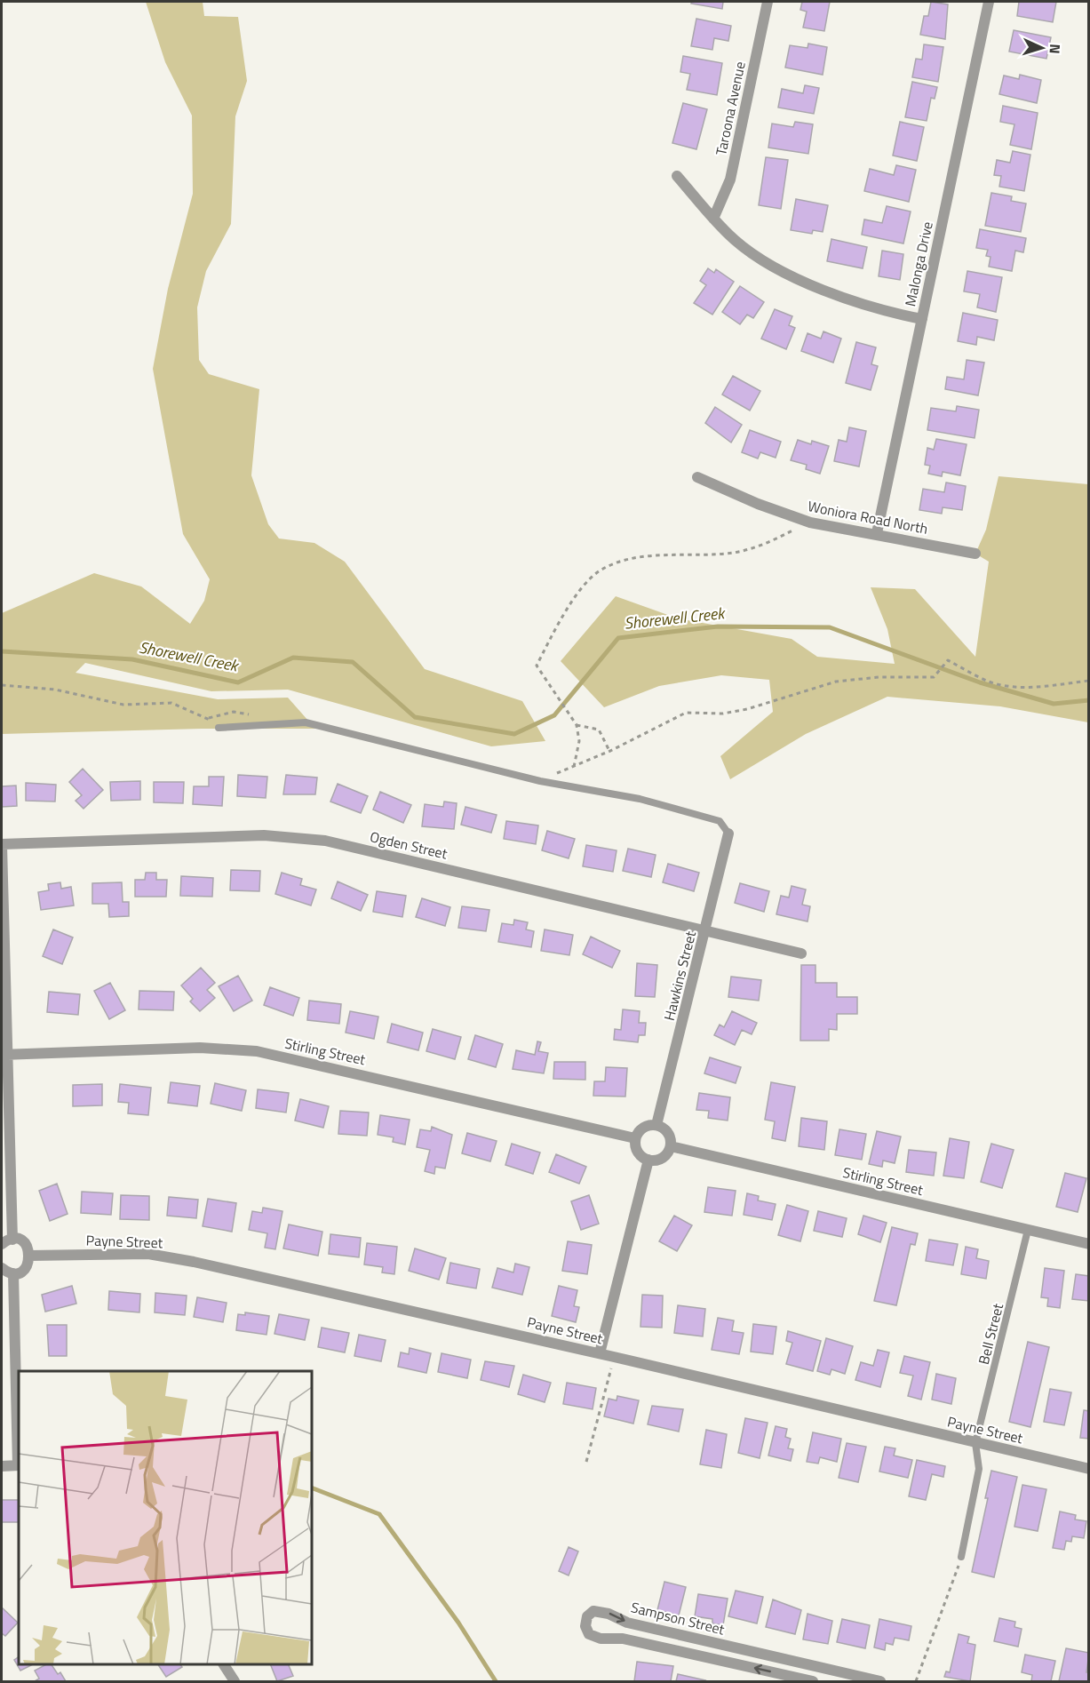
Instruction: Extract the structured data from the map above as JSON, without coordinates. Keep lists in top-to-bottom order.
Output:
{
  "streets": {
    "street": [
      "Taroona Avenue",
      "Malonga Drive",
      "Woniora Road North",
      "Ogden Street",
      "Hawkins Street",
      "Stirling Street",
      "Payne Street",
      "Sampson Street"
    ],
    "lane": ["Bell Street"]
  },
  "crossings": [
    ["Malonga Drive", "Woniora Road North"],
    ["Ogden Street", "Hawkins Street"],
    ["Hawkins Street", "Stirling Street"],
    ["Stirling Street", "Bell Street"],
    ["Payne Street", "Bell Street"]
  ],
  "water": ["Shorewell Creek"],
  "north": "right"
}
